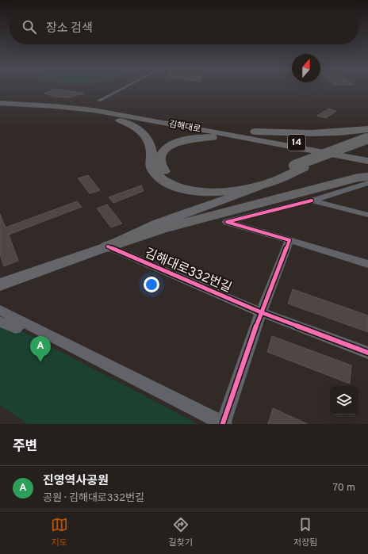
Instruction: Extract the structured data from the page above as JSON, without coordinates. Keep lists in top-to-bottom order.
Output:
{
  "streets": {
    "main road": ["김해대로", "14"],
    "street": ["김해대로332번길"]
  },
  "north": "top",
  "page": {
    "search": "장소 검색",
    "pins": "A",
    "heading": "주변",
    "list": [
      {
        "mark": "A",
        "name": "진영역사공원",
        "note": "공원 · 김해대로332번길",
        "value": "70 m"
      }
    ],
    "nav": ["지도", "길찾기", "저장됨"]
  }
}
